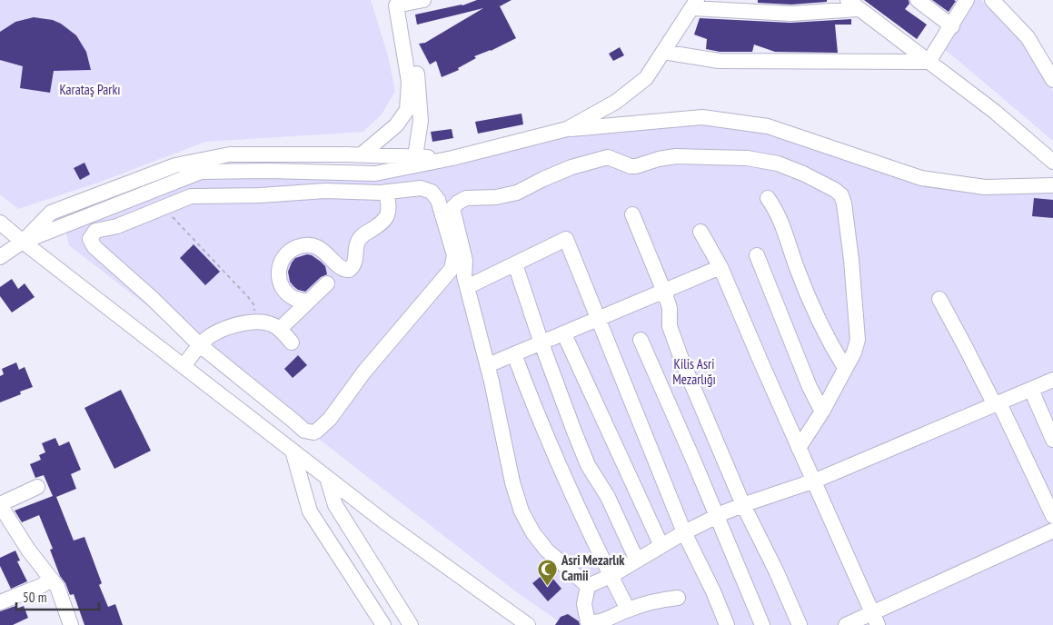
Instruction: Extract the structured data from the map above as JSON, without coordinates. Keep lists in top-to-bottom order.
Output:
{
  "parks": ["Karataş Parkı", "Kilis Asri Mezarlığı"],
  "places": {
    "mosque": ["Asri Mezarlık Camii"]
  },
  "scale_bar": "50 m"
}
